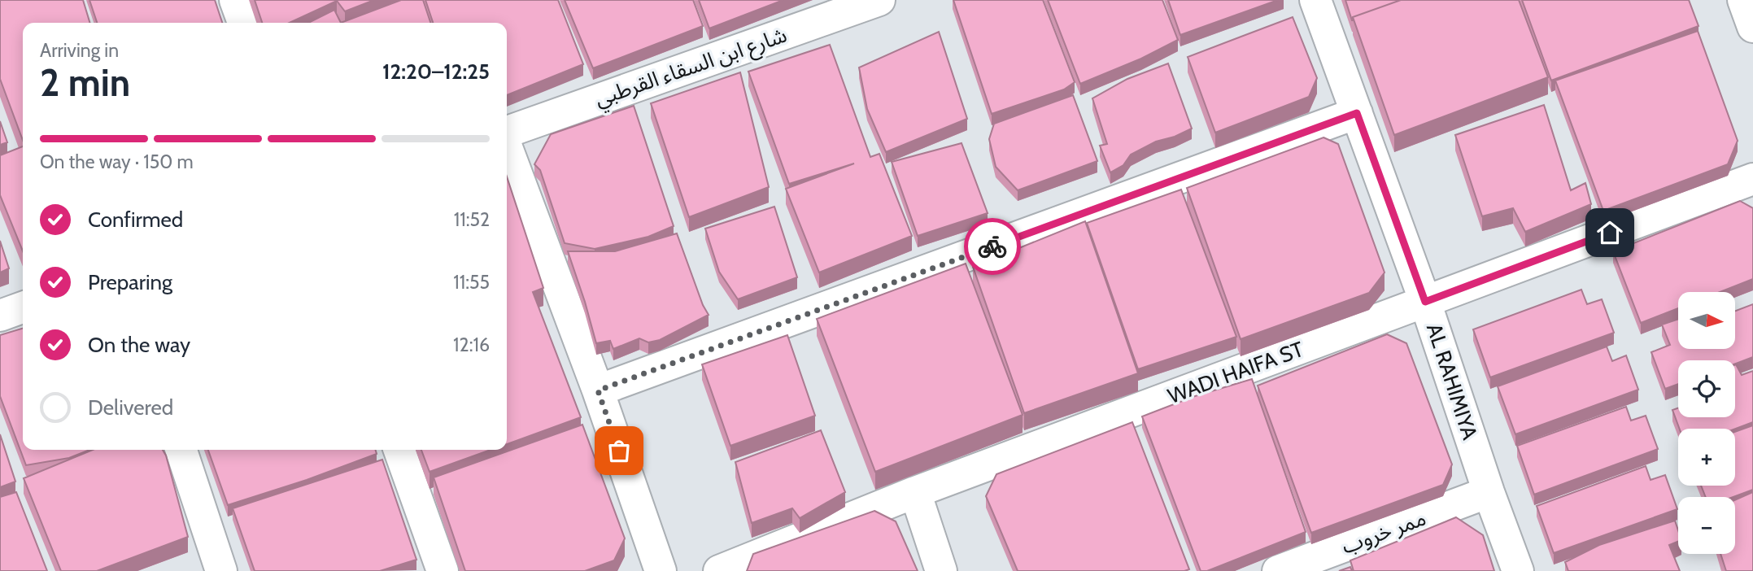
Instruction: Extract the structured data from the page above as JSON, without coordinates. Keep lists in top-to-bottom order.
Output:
{
  "streets": {
    "street": [
      "شارع ابن السقاء القرطبي",
      "WADI HAIFA ST",
      "AL RAHIMIYA",
      "ممر خروب"
    ]
  },
  "crossings": [
    ["WADI HAIFA ST", "AL RAHIMIYA"],
    ["AL RAHIMIYA", "ممر خروب"]
  ],
  "north": "right",
  "page": {
    "heading": ["2 min", "Arriving in", "12:20–12:25"],
    "bar": "On the way · 150 m",
    "list": [
      ["Confirmed", "11:52"],
      ["Preparing", "11:55"],
      ["On the way", "12:16"],
      "Delivered"
    ],
    "map_buttons": ["+", "−"]
  }
}
